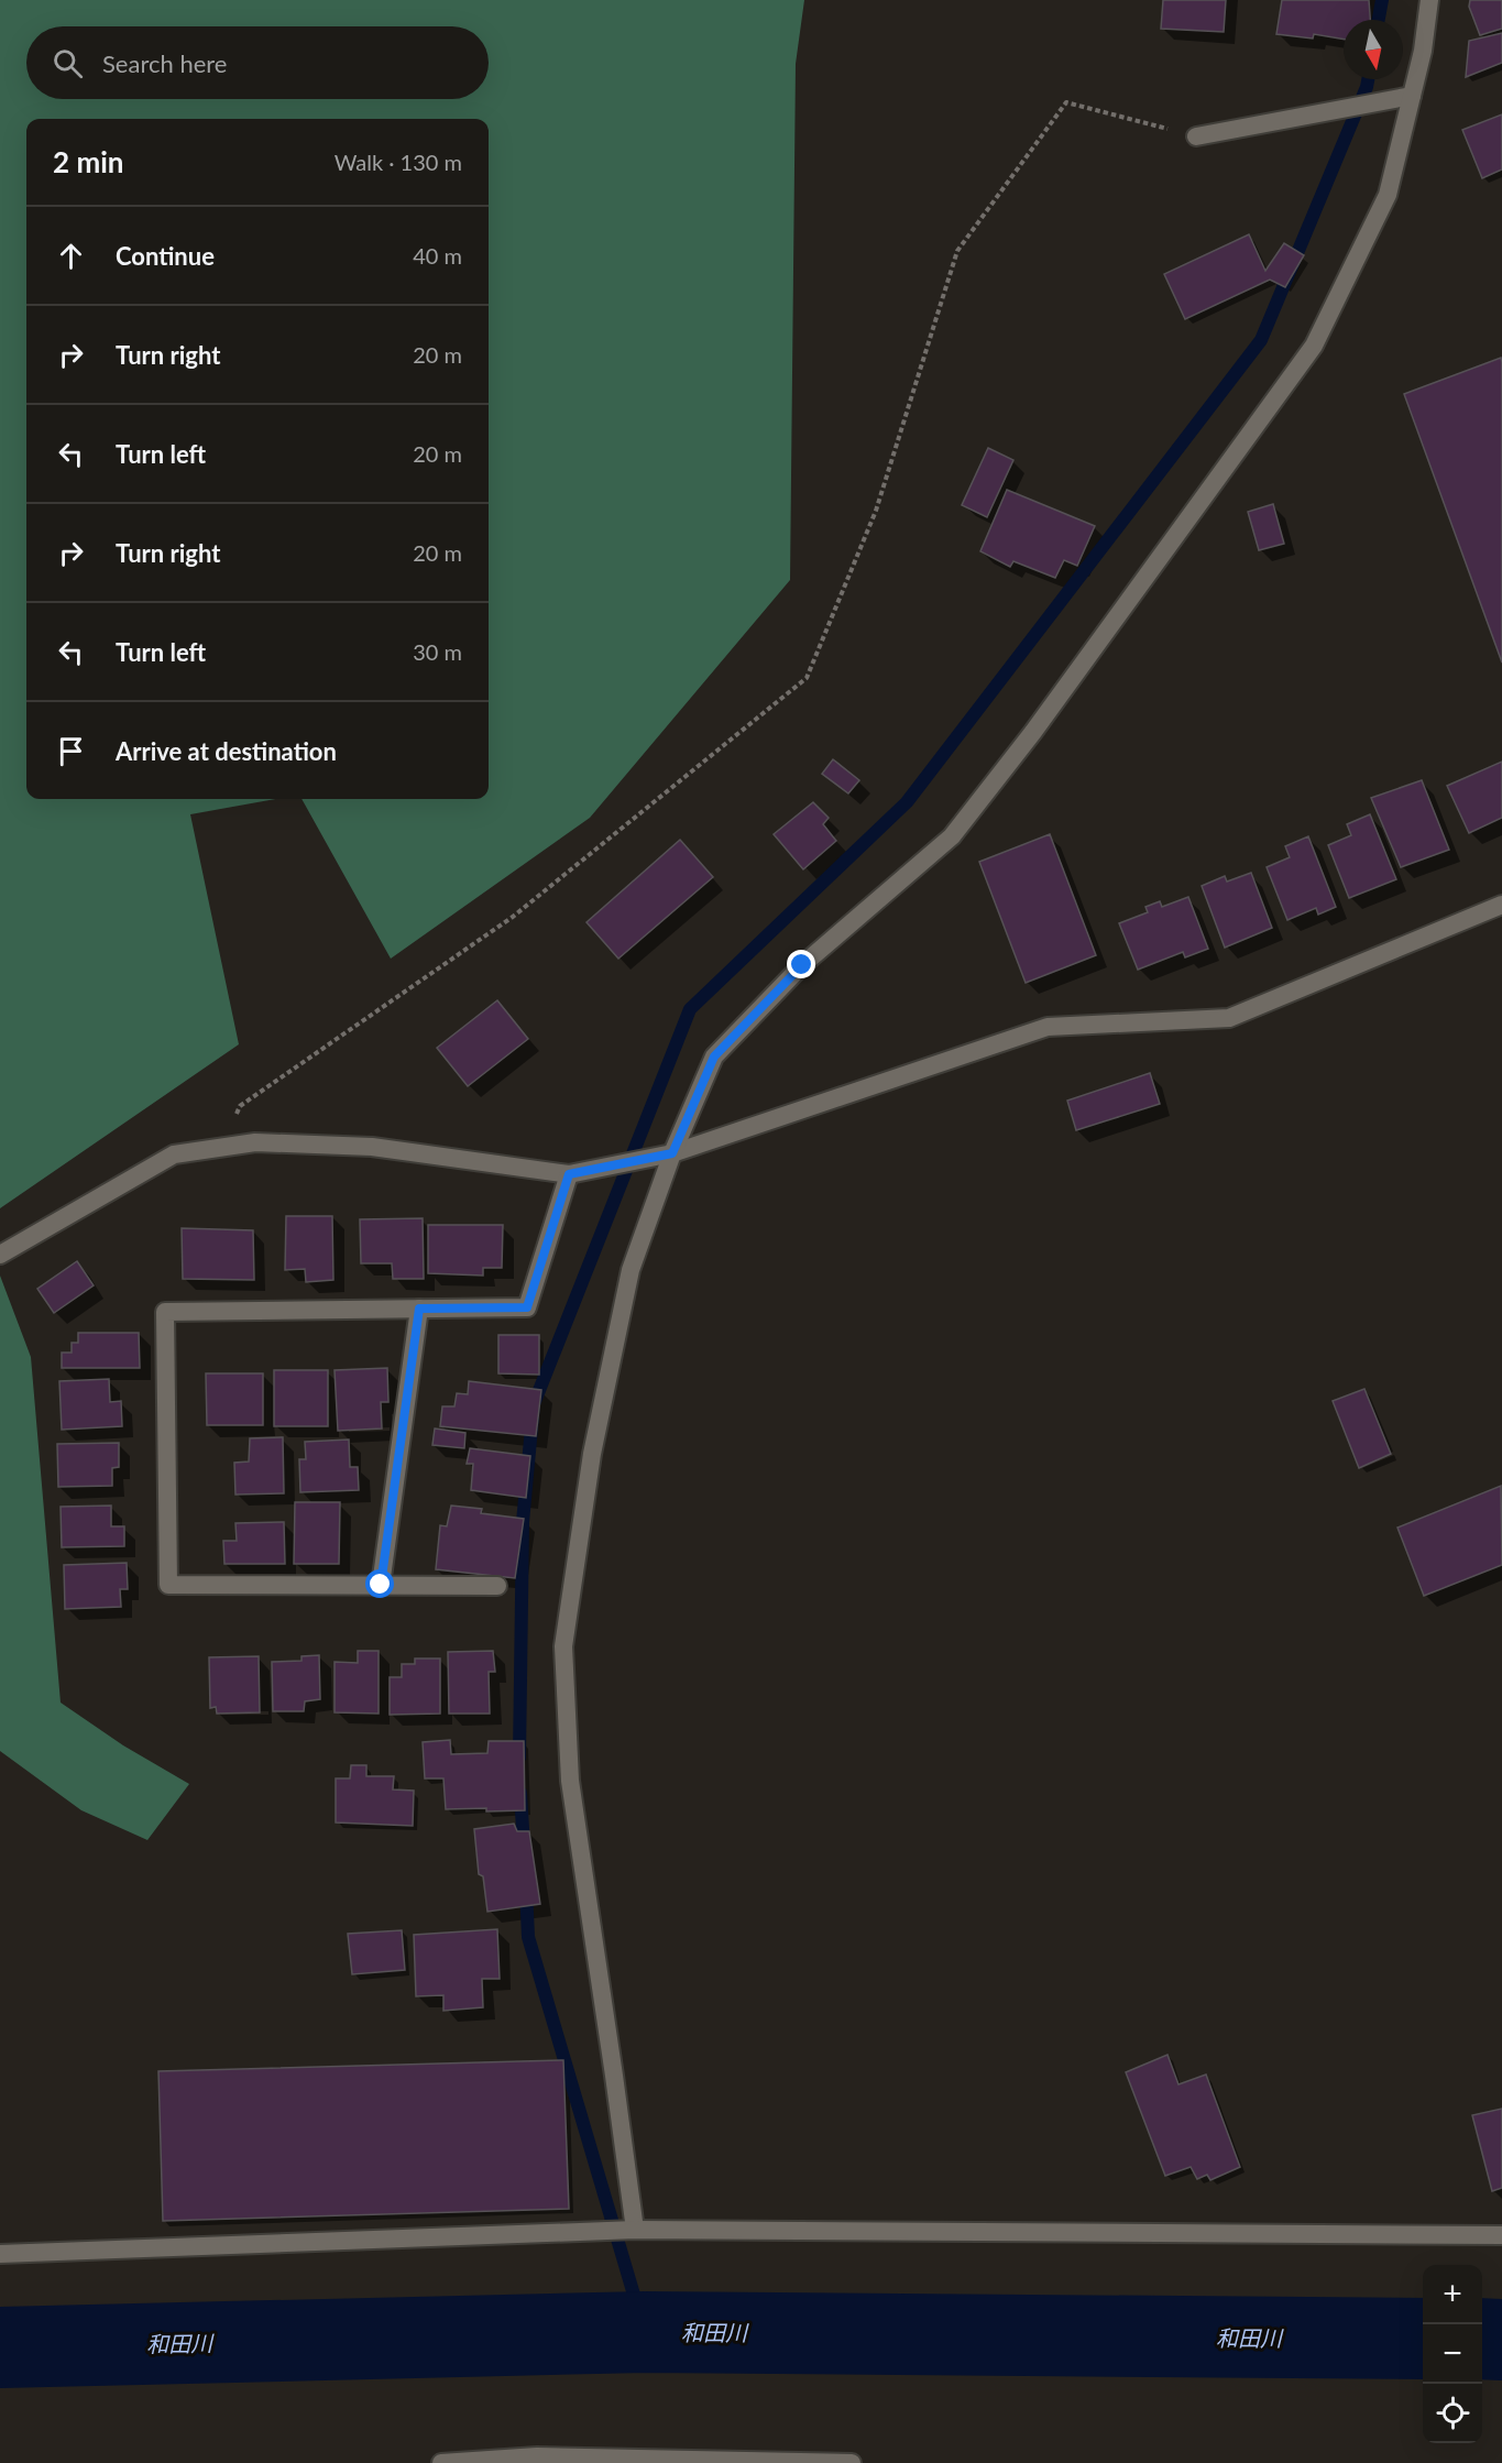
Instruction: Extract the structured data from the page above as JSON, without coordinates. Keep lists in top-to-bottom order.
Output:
{
  "water": ["和田川"],
  "north": "bottom",
  "page": {
    "search": "Search here",
    "heading": ["2 min", "Walk · 130 m"],
    "list": [
      ["Continue", "40 m"],
      ["Turn right", "20 m"],
      ["Turn left", "20 m"],
      ["Turn right", "20 m"],
      ["Turn left", "30 m"],
      "Arrive at destination"
    ],
    "map_buttons": ["+", "−"]
  }
}
